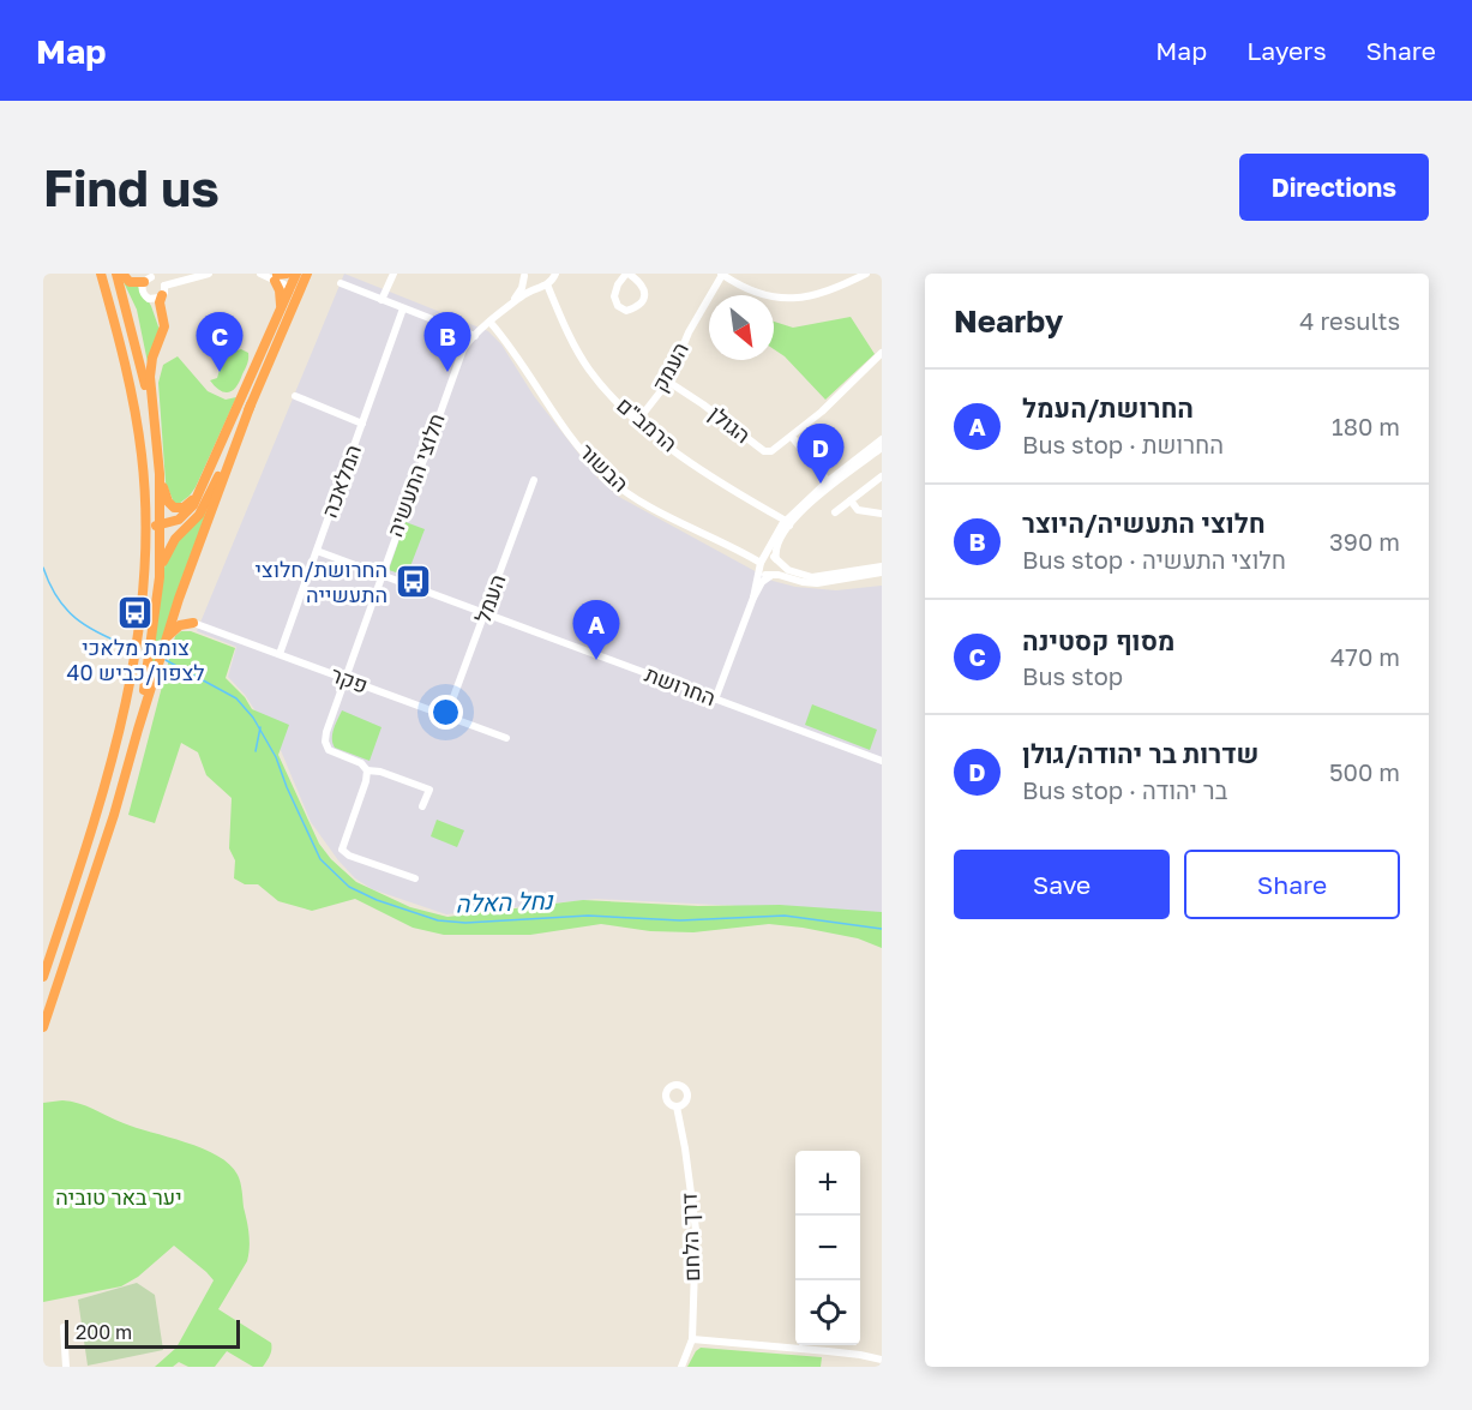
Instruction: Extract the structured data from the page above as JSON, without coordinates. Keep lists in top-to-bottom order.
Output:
{
  "streets": {
    "street": [
      "העמק",
      "הרמב\"ם",
      "הגולן",
      "הבשור",
      "חלוצי התעשיה",
      "המלאכה",
      "העמל",
      "פקר",
      "החרושת",
      "דרך הלחם"
    ]
  },
  "crossings": [
    ["העמק", "הרמב\"ם"],
    ["העמק", "הגולן"],
    ["הרמב\"ם", "חלוצי התעשיה"],
    ["הבשור", "חלוצי התעשיה"],
    ["חלוצי התעשיה", "פקר"],
    ["חלוצי התעשיה", "החרושת"],
    ["המלאכה", "פקר"],
    ["המלאכה", "החרושת"],
    ["העמל", "פקר"],
    ["העמל", "החרושת"]
  ],
  "water": ["נחל האלה"],
  "parks": ["יער באר טוביה"],
  "places": {
    "bus stop": ["החרושת/חלוצי התעשייה", "צומת מלאכי לצפון/כביש 40"]
  },
  "scale_bar": "200 m",
  "north": "bottom right",
  "page": {
    "header": "Map",
    "nav": ["Map", "Layers", "Share"],
    "buttons": [
      "Directions",
      ["Save", "Share"]
    ],
    "title": "Find us",
    "heading": ["Nearby", "4 results"],
    "pins": [
      "B",
      "C",
      "D",
      "A"
    ],
    "list": [
      {
        "mark": "A",
        "name": "החרושת/העמל",
        "note": "Bus stop · החרושת",
        "value": "180 m"
      },
      {
        "mark": "B",
        "name": "חלוצי התעשיה/היוצר",
        "note": "Bus stop · חלוצי התעשיה",
        "value": "390 m"
      },
      {
        "mark": "C",
        "name": "מסוף קסטינה",
        "note": "Bus stop",
        "value": "470 m"
      },
      {
        "mark": "D",
        "name": "שדרות בר יהודה/גולן",
        "note": "Bus stop · בר יהודה",
        "value": "500 m"
      }
    ],
    "map_buttons": ["+", "−"],
    "scale": "200 m"
  }
}
